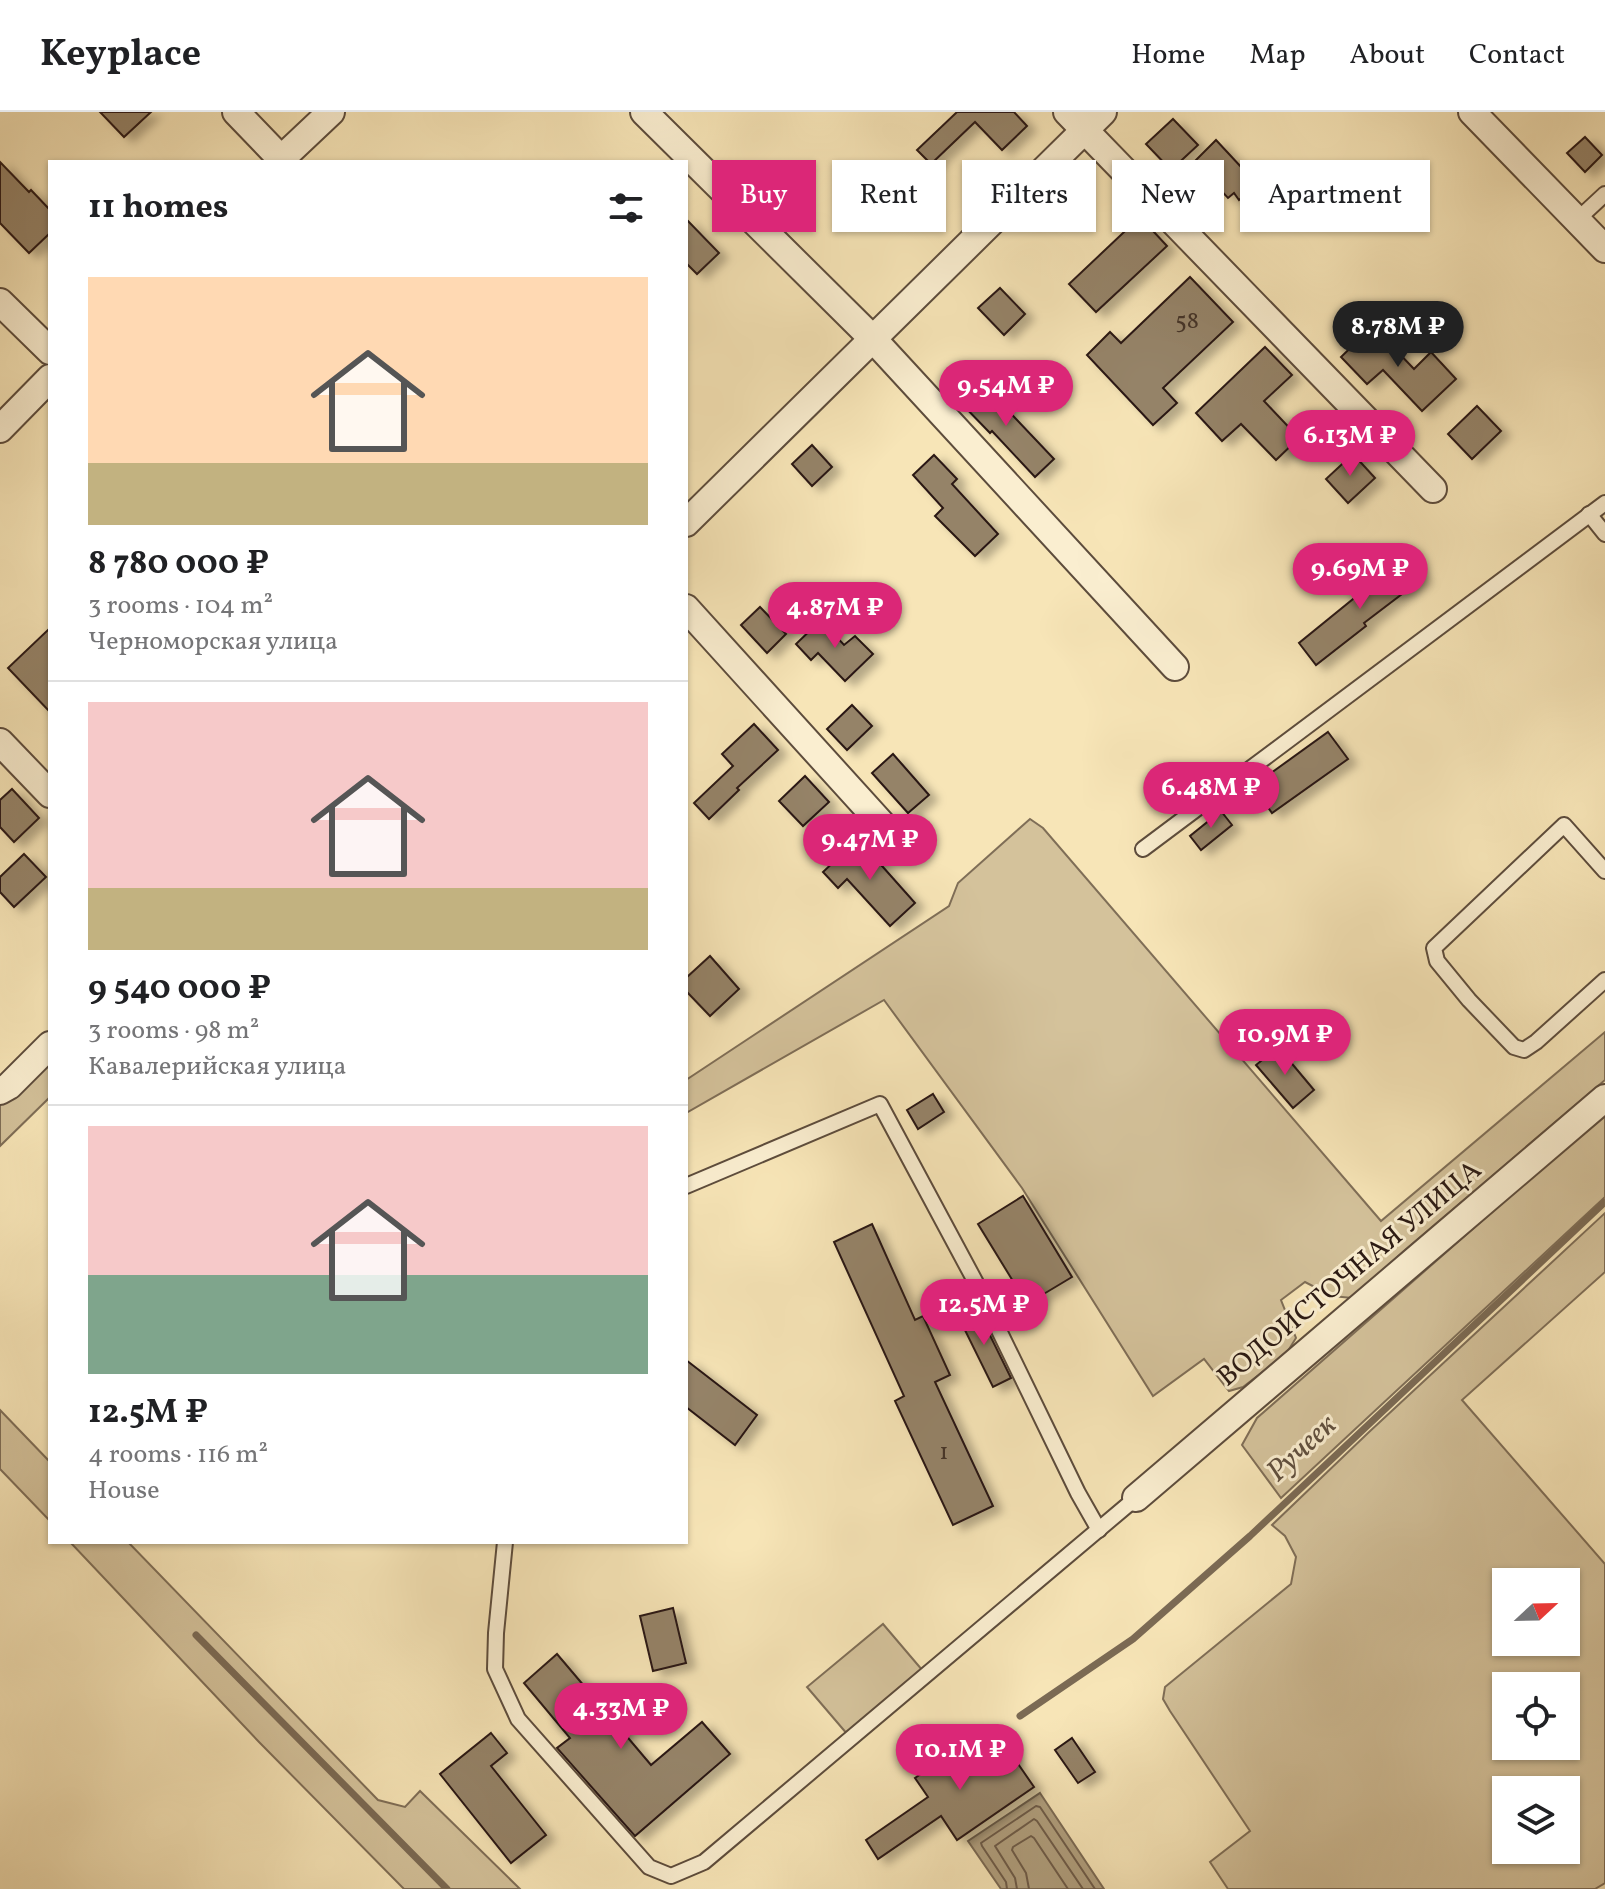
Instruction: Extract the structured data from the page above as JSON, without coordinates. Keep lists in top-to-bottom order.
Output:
{
  "streets": {
    "street": ["ВОДОИСТОЧНАЯ УЛИЦА"]
  },
  "water": ["Ручеек"],
  "house_numbers": ["58", "1"],
  "north": "right",
  "page": {
    "header": "Keyplace",
    "nav": [
      "Home",
      "Map",
      "About",
      "Contact"
    ],
    "chip": [
      "Buy",
      "Rent",
      "Filters",
      "New",
      "Apartment"
    ],
    "heading": "11 homes",
    "list": [
      {
        "name": "8 780 000 ₽",
        "note": "3 rooms · 104 m² · Черноморская улица"
      },
      {
        "name": "9 540 000 ₽",
        "note": "3 rooms · 98 m² · Кавалерийская улица"
      },
      {
        "name": "12.5M ₽",
        "note": "4 rooms · 116 m² · House"
      }
    ],
    "price": [
      "8.78M ₽",
      "9.54M ₽",
      "6.13M ₽",
      "9.69M ₽",
      "4.87M ₽",
      "6.48M ₽",
      "9.47M ₽",
      "10.9M ₽",
      "12.5M ₽",
      "4.33M ₽",
      "10.1M ₽"
    ]
  }
}
